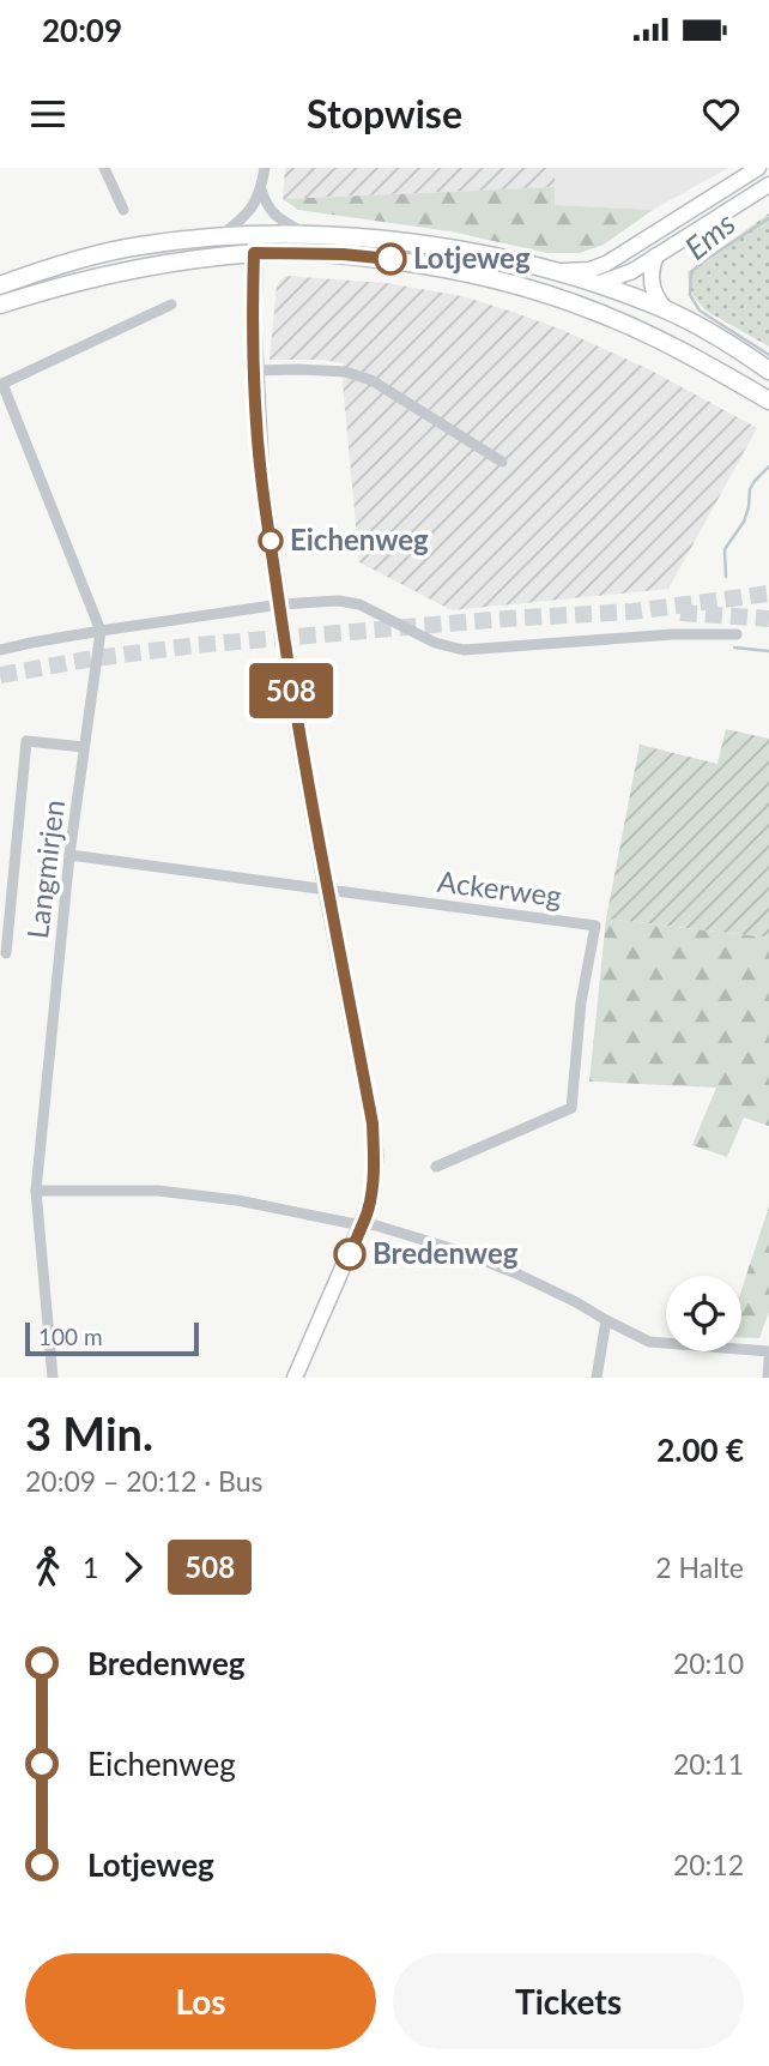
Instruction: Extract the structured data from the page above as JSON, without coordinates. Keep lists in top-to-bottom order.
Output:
{
  "streets": {
    "street": ["Langmirjen", "Ackerweg"]
  },
  "crossings": [
    ["Langmirjen", "Ackerweg"]
  ],
  "water": ["Ems"],
  "places": ["Lotjeweg", "Eichenweg", "Bredenweg"],
  "lines": ["bus line 508"],
  "scale_bar": "100 m",
  "page": {
    "status": "20:09",
    "header": "Stopwise",
    "on_map": "508",
    "scale": "100 m",
    "heading": ["3 Min.", "20:09 – 20:12 · Bus", "2.00 €"],
    "legs": ["1", "508", "2 Halte"],
    "list": [
      {
        "name": "Bredenweg",
        "value": "20:10"
      },
      {
        "name": "Eichenweg",
        "value": "20:11"
      },
      {
        "name": "Lotjeweg",
        "value": "20:12"
      }
    ],
    "buttons": ["Los", "Tickets"]
  }
}
